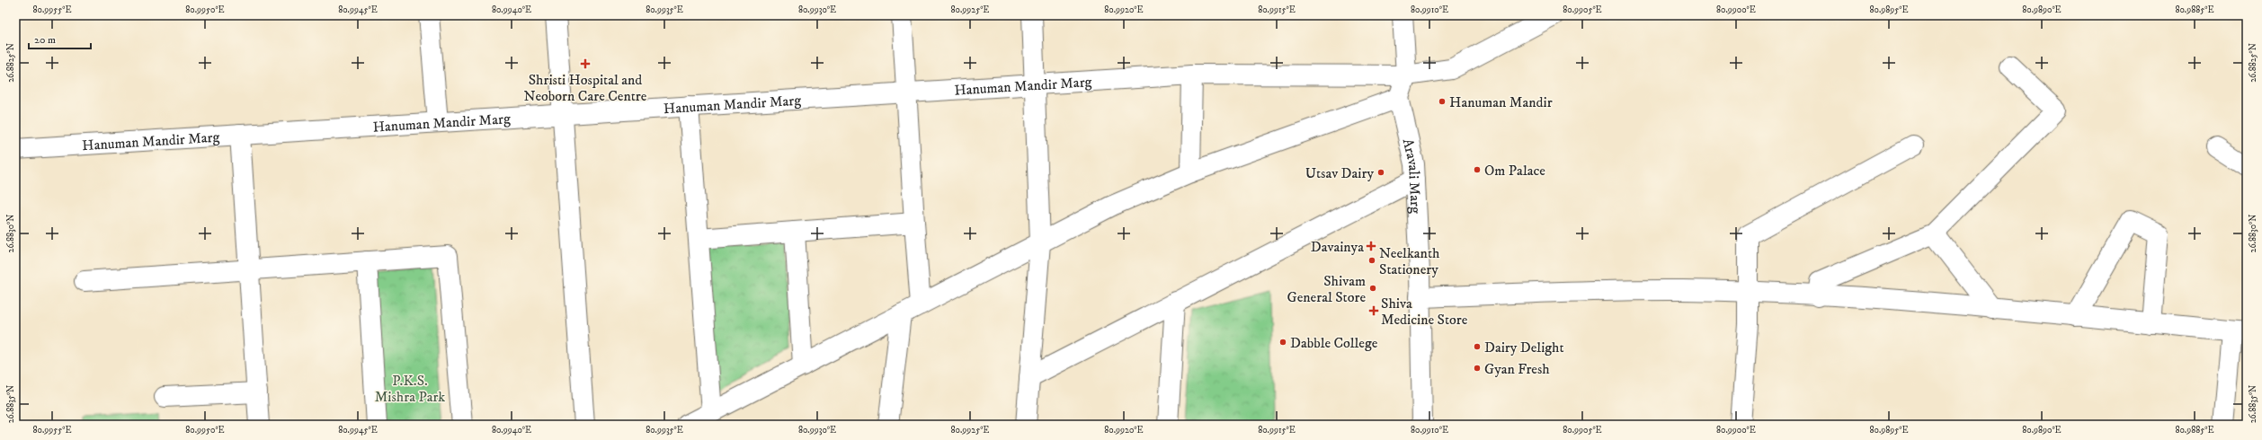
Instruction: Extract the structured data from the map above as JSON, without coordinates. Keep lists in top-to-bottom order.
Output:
{
  "streets": {
    "street": ["Hanuman Mandir Marg", "Aravali Marg"]
  },
  "parks": ["P.K.S. Mishra Park"],
  "places": {
    "health": ["Shristi Hospital and Neoborn Care Centre", "Davainya", "Shiva Medicine Store"],
    "other": [
      "Hanuman Mandir",
      "Om Palace",
      "Utsav Dairy",
      "Neelkanth Stationery",
      "Shivam General Store",
      "Dabble College",
      "Dairy Delight",
      "Gyan Fresh"
    ]
  },
  "scale_bar": "20 m",
  "coordinates": [
    "80.9955°E",
    "80.9950°E",
    "80.9945°E",
    "80.9940°E",
    "80.9935°E",
    "80.9930°E",
    "80.9925°E",
    "80.9920°E",
    "80.9915°E",
    "80.9910°E",
    "80.9905°E",
    "80.9900°E",
    "80.9895°E",
    "80.9890°E",
    "80.9885°E",
    "26.8825°N",
    "26.8830°N",
    "26.8835°N"
  ]
}
